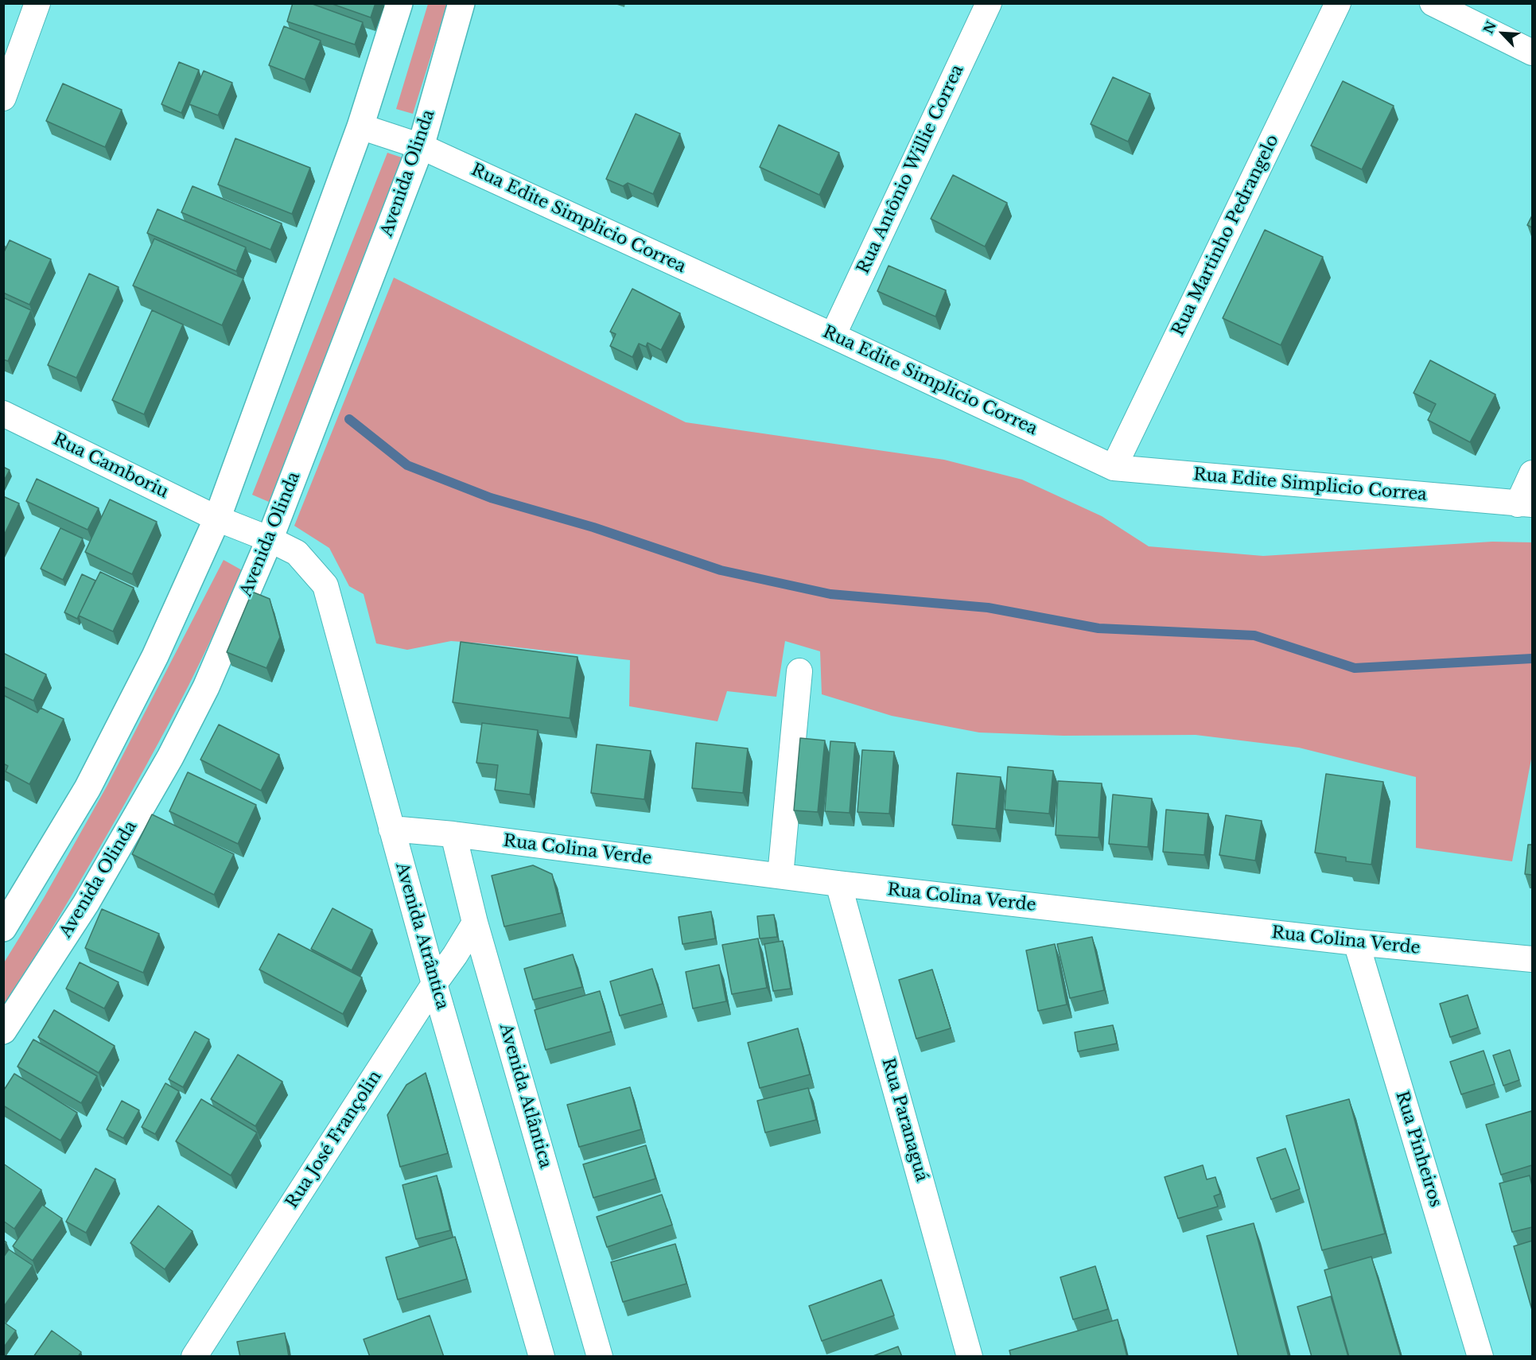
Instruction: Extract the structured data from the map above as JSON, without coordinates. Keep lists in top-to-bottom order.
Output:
{
  "streets": {
    "street": [
      "Rua Antônio Willie Correa",
      "Avenida Olinda",
      "Rua Edite Simplicio Correa",
      "Rua Martinho Pedrangelo",
      "Rua Camboriu",
      "Rua Colina Verde",
      "Avenida Atrântica",
      "Avenida Atlântica",
      "Rua Paranaguá",
      "Rua José Françolin",
      "Rua Pinheiros"
    ]
  },
  "crossings": [
    ["Rua Antônio Willie Correa", "Rua Edite Simplicio Correa"],
    ["Avenida Olinda", "Rua Edite Simplicio Correa"],
    ["Avenida Olinda", "Rua Camboriu"],
    ["Avenida Olinda", "Avenida Atrântica"],
    ["Rua Edite Simplicio Correa", "Rua Martinho Pedrangelo"],
    ["Rua Camboriu", "Avenida Atrântica"],
    ["Rua Colina Verde", "Avenida Atrântica"],
    ["Rua Colina Verde", "Avenida Atlântica"],
    ["Rua Colina Verde", "Rua Paranaguá"],
    ["Rua Colina Verde", "Rua Pinheiros"],
    ["Avenida Atrântica", "Rua José Françolin"],
    ["Avenida Atlântica", "Rua José Françolin"]
  ],
  "north": "top left"
}
